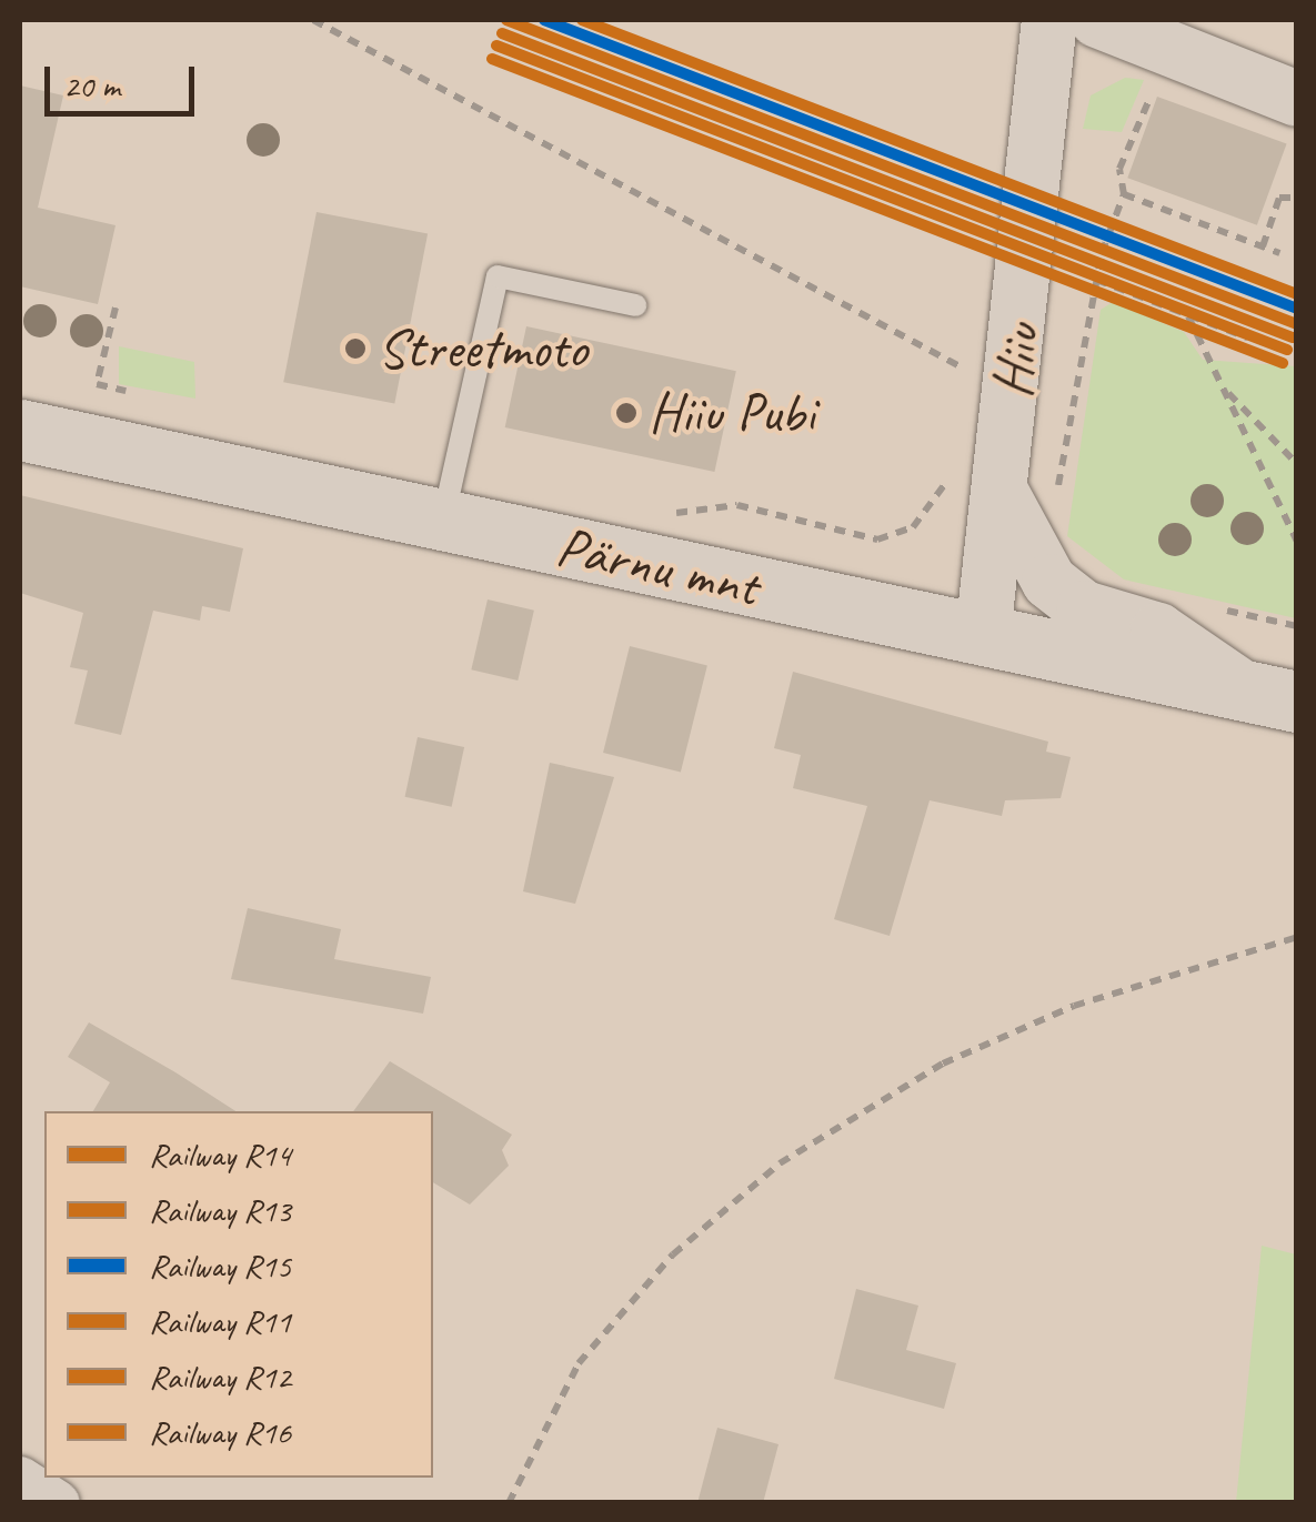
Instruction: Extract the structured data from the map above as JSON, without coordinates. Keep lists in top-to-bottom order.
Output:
{
  "streets": {
    "main road": ["Pärnu mnt"],
    "street": ["Hiiu"]
  },
  "crossings": [
    ["Hiiu", "Pärnu mnt"]
  ],
  "places": ["Streetmoto", "Hiiu Pubi"],
  "lines": [
    "rail line R14",
    "rail line R15",
    "rail line R12",
    "rail line R13",
    "rail line R11",
    "rail line R16"
  ],
  "legend": [
    "Railway R14",
    "Railway R13",
    "Railway R15",
    "Railway R11",
    "Railway R12",
    "Railway R16"
  ],
  "scale_bar": "20 m"
}
